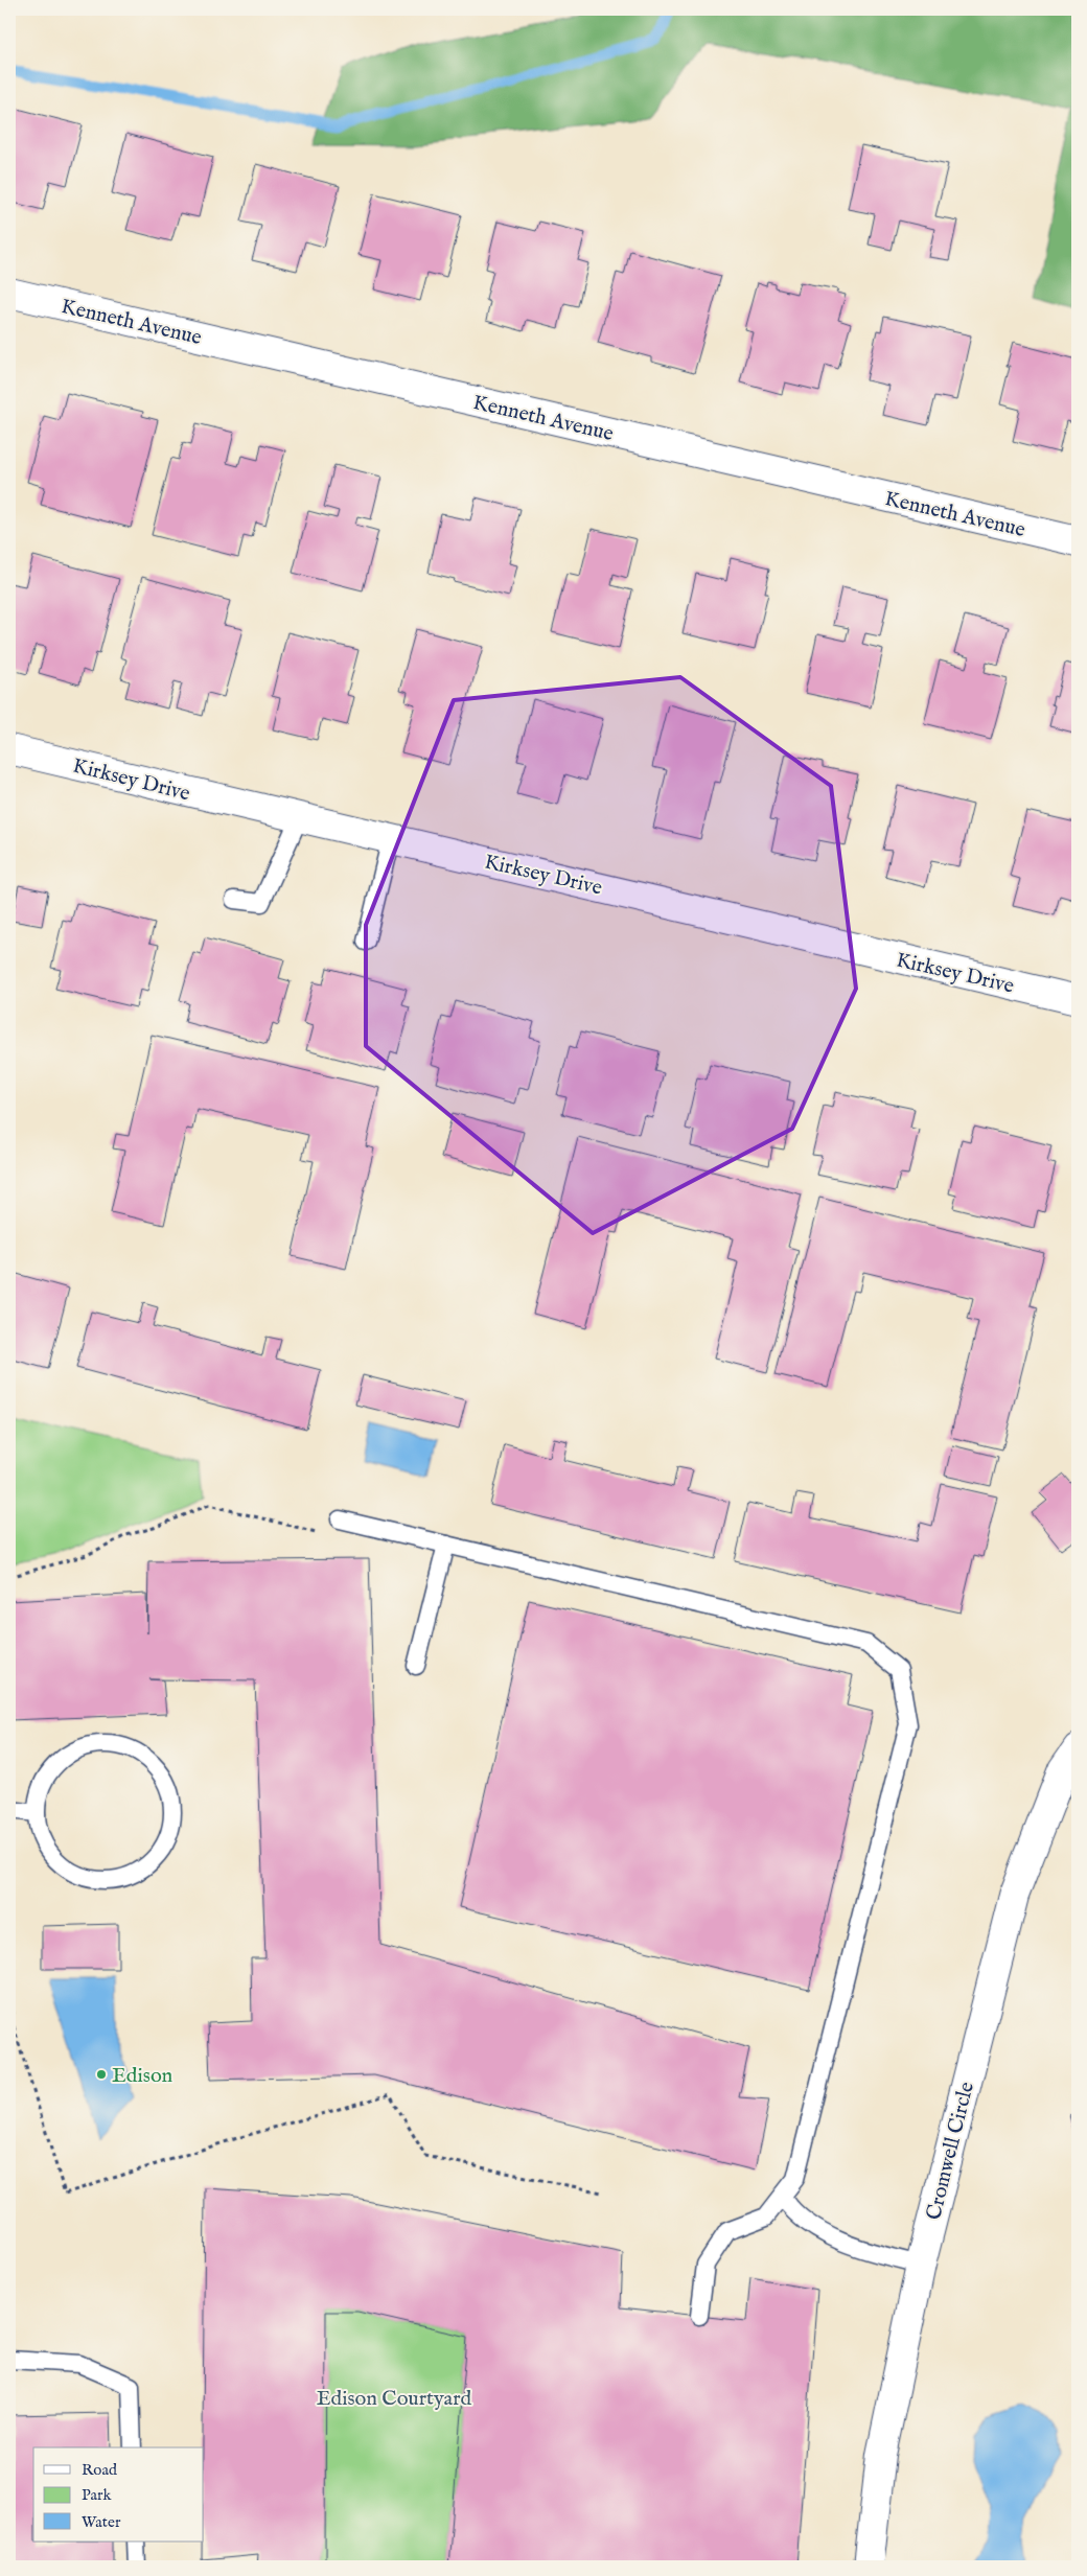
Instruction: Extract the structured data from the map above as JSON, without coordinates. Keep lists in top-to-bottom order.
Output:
{
  "streets": {
    "street": ["Kenneth Avenue", "Kirksey Drive", "Cromwell Circle"]
  },
  "parks": ["Edison Courtyard"],
  "places": ["Edison"],
  "legend": ["Road", "Park", "Water"]
}
